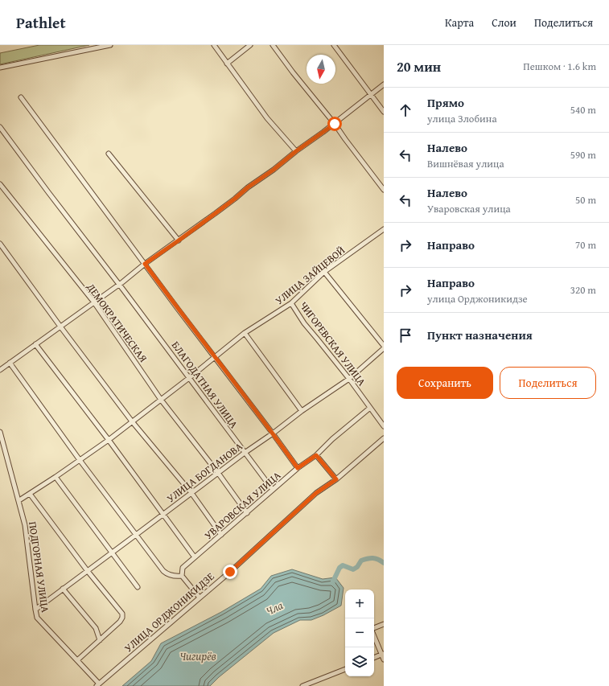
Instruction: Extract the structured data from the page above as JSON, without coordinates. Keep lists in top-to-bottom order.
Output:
{
  "streets": {
    "street": [
      "УЛИЦА ЗАЙЦЕВОЙ",
      "ДЕМОКРАТИЧЕСКАЯ",
      "ЧИГОРЕВСКАЯ УЛИЦА",
      "БЛАГОДАТНАЯ УЛИЦА",
      "УЛИЦА БОГДАНОВА",
      "УВАРОВСКАЯ УЛИЦА",
      "ПОДГОРНАЯ УЛИЦА",
      "УЛИЦА ОРДЖОНИКИДЗЕ"
    ]
  },
  "crossings": [
    ["УЛИЦА ЗАЙЦЕВОЙ", "ДЕМОКРАТИЧЕСКАЯ"],
    ["УЛИЦА ЗАЙЦЕВОЙ", "ЧИГОРЕВСКАЯ УЛИЦА"],
    ["УЛИЦА ЗАЙЦЕВОЙ", "БЛАГОДАТНАЯ УЛИЦА"],
    ["УЛИЦА ЗАЙЦЕВОЙ", "ПОДГОРНАЯ УЛИЦА"],
    ["ДЕМОКРАТИЧЕСКАЯ", "УЛИЦА БОГДАНОВА"],
    ["ДЕМОКРАТИЧЕСКАЯ", "УВАРОВСКАЯ УЛИЦА"],
    ["ЧИГОРЕВСКАЯ УЛИЦА", "УЛИЦА БОГДАНОВА"],
    ["ЧИГОРЕВСКАЯ УЛИЦА", "УВАРОВСКАЯ УЛИЦА"],
    ["БЛАГОДАТНАЯ УЛИЦА", "УЛИЦА БОГДАНОВА"],
    ["БЛАГОДАТНАЯ УЛИЦА", "УВАРОВСКАЯ УЛИЦА"],
    ["УЛИЦА БОГДАНОВА", "ПОДГОРНАЯ УЛИЦА"],
    ["ПОДГОРНАЯ УЛИЦА", "УЛИЦА ОРДЖОНИКИДЗЕ"]
  ],
  "water": ["Чла", "Чигирёв"],
  "north": "bottom",
  "page": {
    "header": "Pathlet",
    "nav": ["Карта", "Слои", "Поделиться"],
    "heading": ["20 мин", "Пешком · 1.6 km"],
    "list": [
      ["Прямо", "улица Злобина", "540 m"],
      ["Налево", "Вишнёвая улица", "590 m"],
      ["Налево", "Уваровская улица", "50 m"],
      ["Направо", "70 m"],
      ["Направо", "улица Орджоникидзе", "320 m"],
      "Пункт назначения"
    ],
    "buttons": ["Сохранить", "Поделиться"],
    "map_buttons": ["+", "−"]
  }
}
